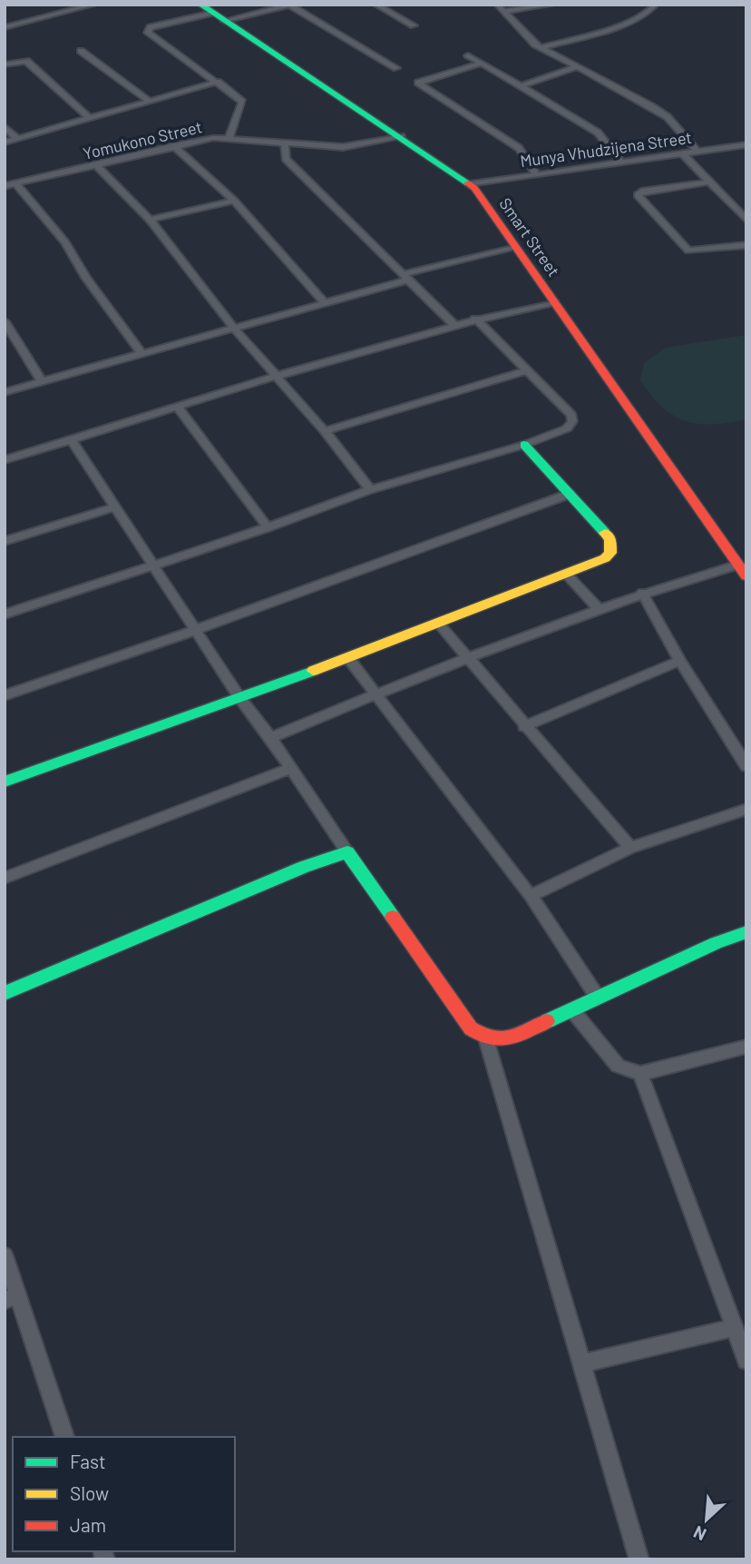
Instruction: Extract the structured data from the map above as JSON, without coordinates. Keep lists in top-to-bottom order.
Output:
{
  "streets": {
    "street": ["Yomukono Street", "Munya Vhudzijena Street", "Smart Street"]
  },
  "crossings": [
    ["Yomukono Street", "Smart Street"],
    ["Munya Vhudzijena Street", "Smart Street"]
  ],
  "legend": ["Fast", "Slow", "Jam"],
  "north": "bottom left"
}
